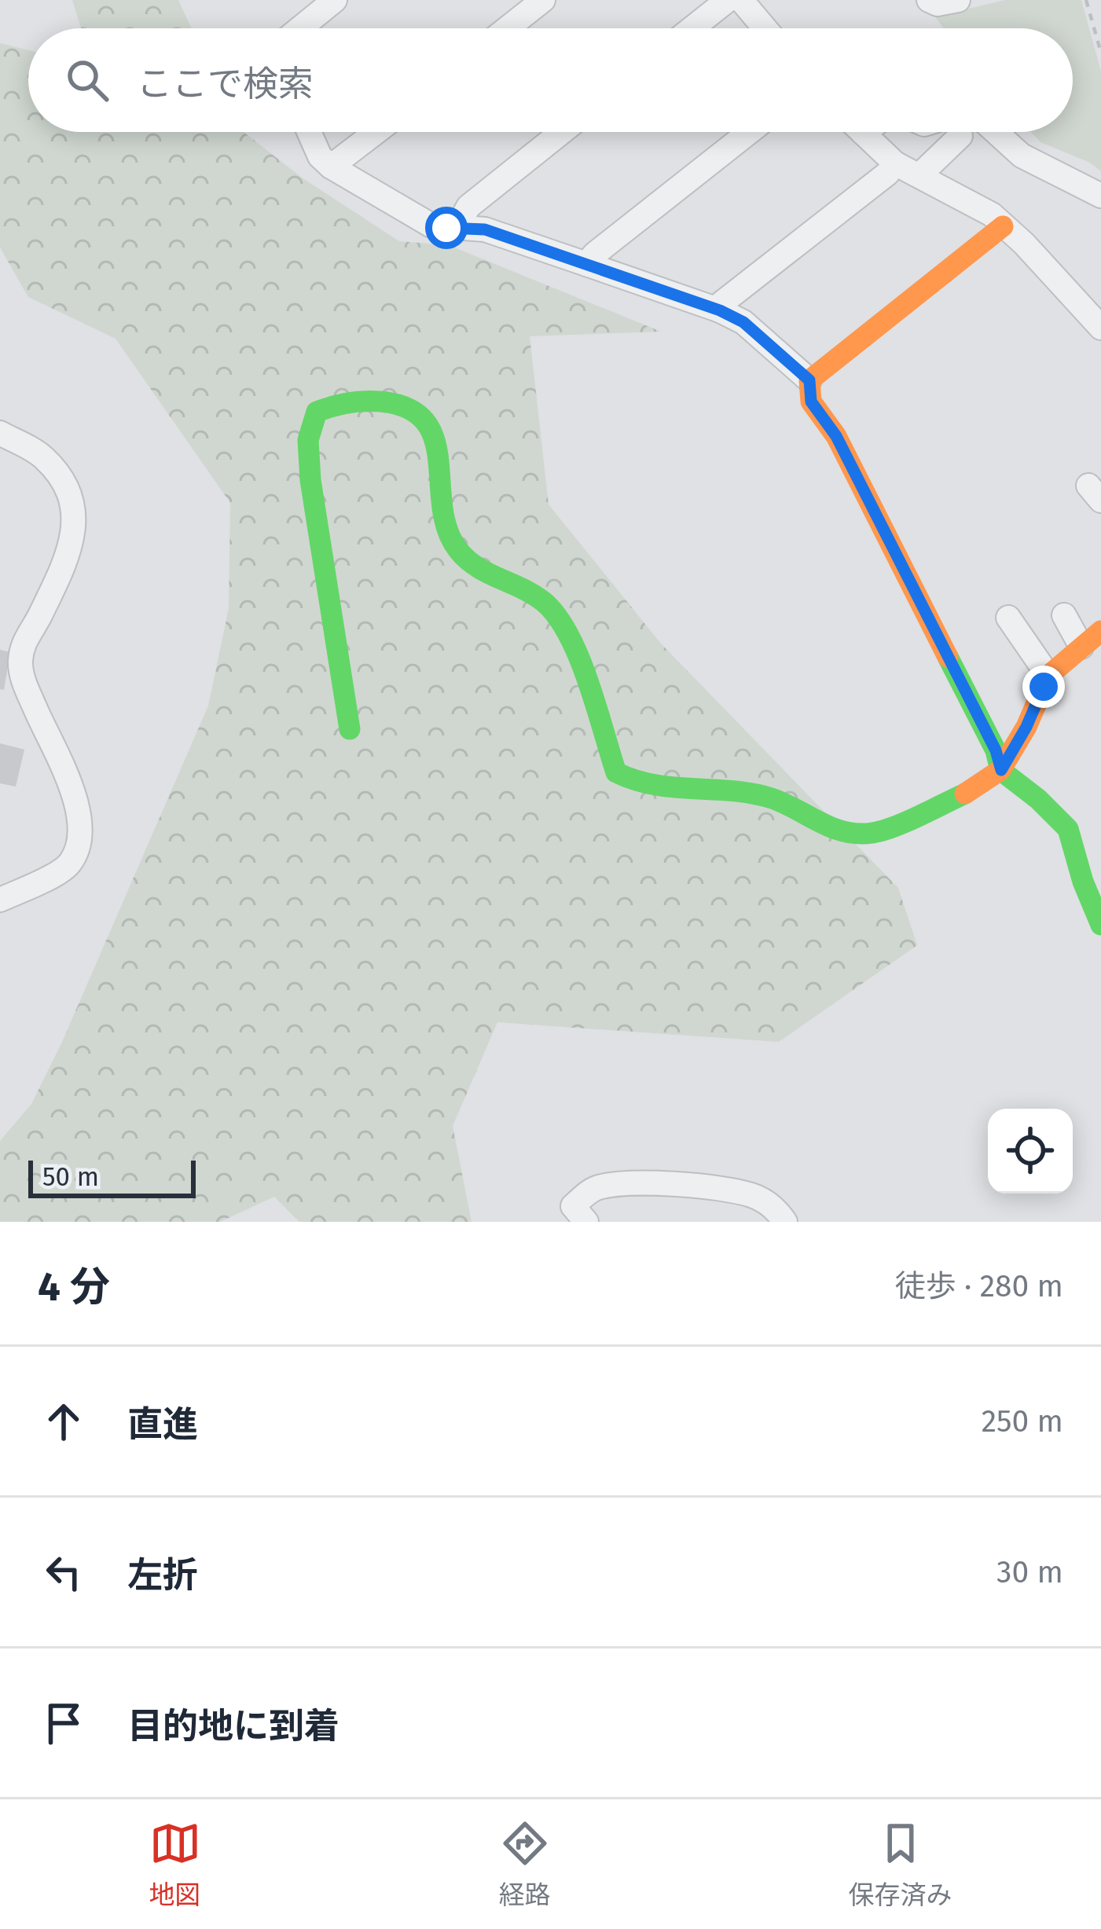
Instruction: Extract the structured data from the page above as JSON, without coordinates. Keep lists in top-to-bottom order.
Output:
{
  "scale_bar": "50 m",
  "page": {
    "search": "ここで検索",
    "scale": "50 m",
    "heading": ["4 分", "徒歩 · 280 m"],
    "list": [
      ["直進", "250 m"],
      ["左折", "30 m"],
      "目的地に到着"
    ],
    "nav": ["地図", "経路", "保存済み"]
  }
}
